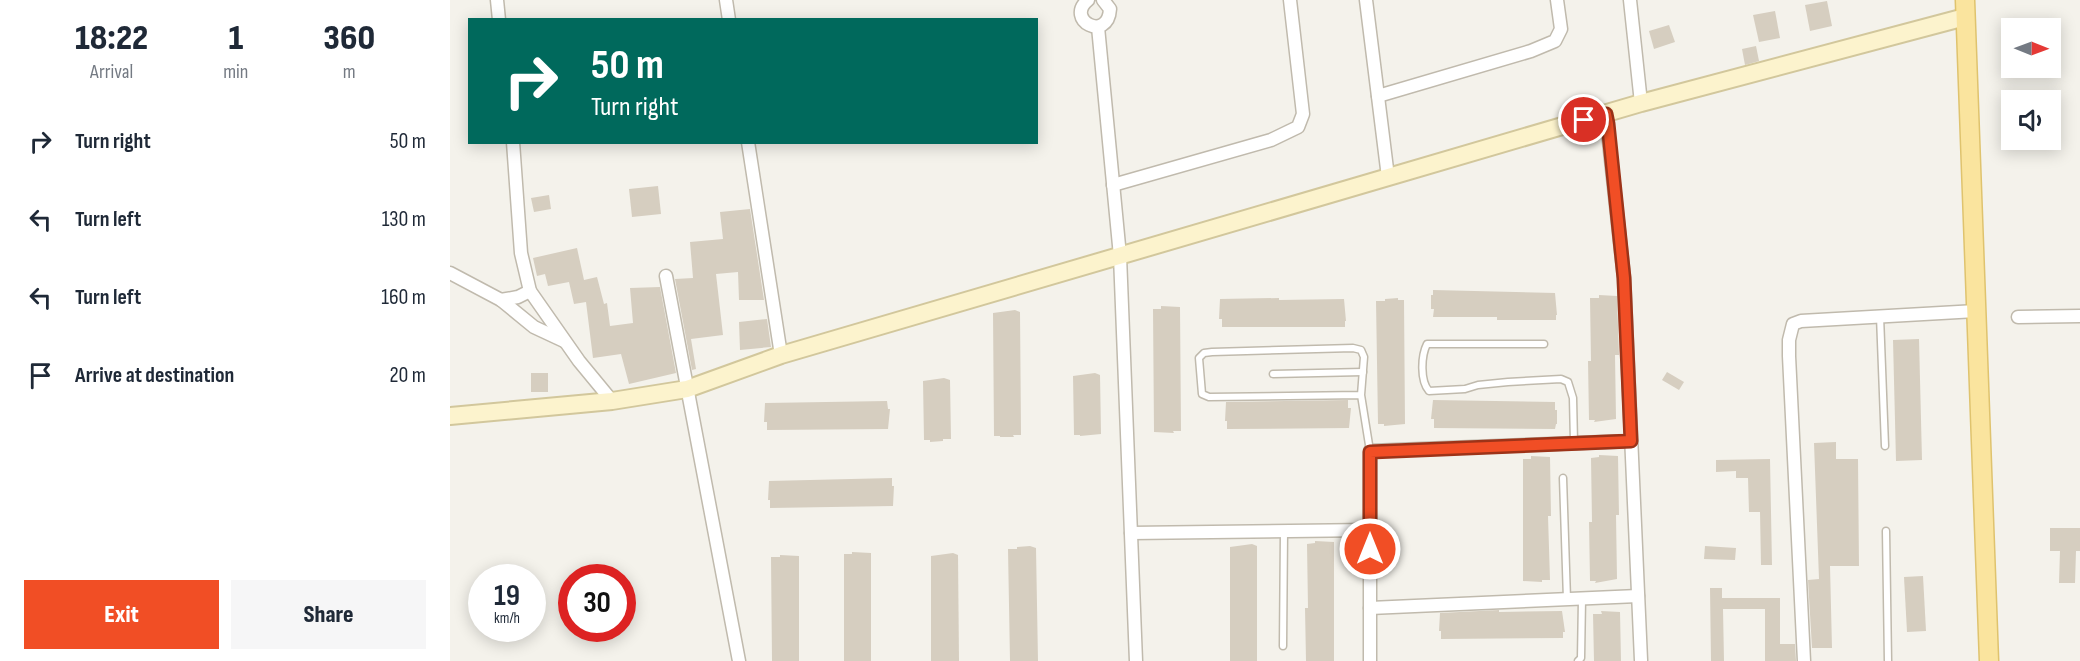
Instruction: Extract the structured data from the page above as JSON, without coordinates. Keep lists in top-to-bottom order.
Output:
{
  "north": "right",
  "page": {
    "eta": [
      "18:22",
      "Arrival",
      "1",
      "min",
      "360",
      "m"
    ],
    "turn": ["50 m", "Turn right"],
    "list": [
      {
        "name": "Turn right",
        "value": "50 m"
      },
      {
        "name": "Turn left",
        "value": "130 m"
      },
      {
        "name": "Turn left",
        "value": "160 m"
      },
      {
        "name": "Arrive at destination",
        "value": "20 m"
      }
    ],
    "speed": "19 km/h",
    "limit": "30",
    "buttons": ["Exit", "Share"]
  }
}
